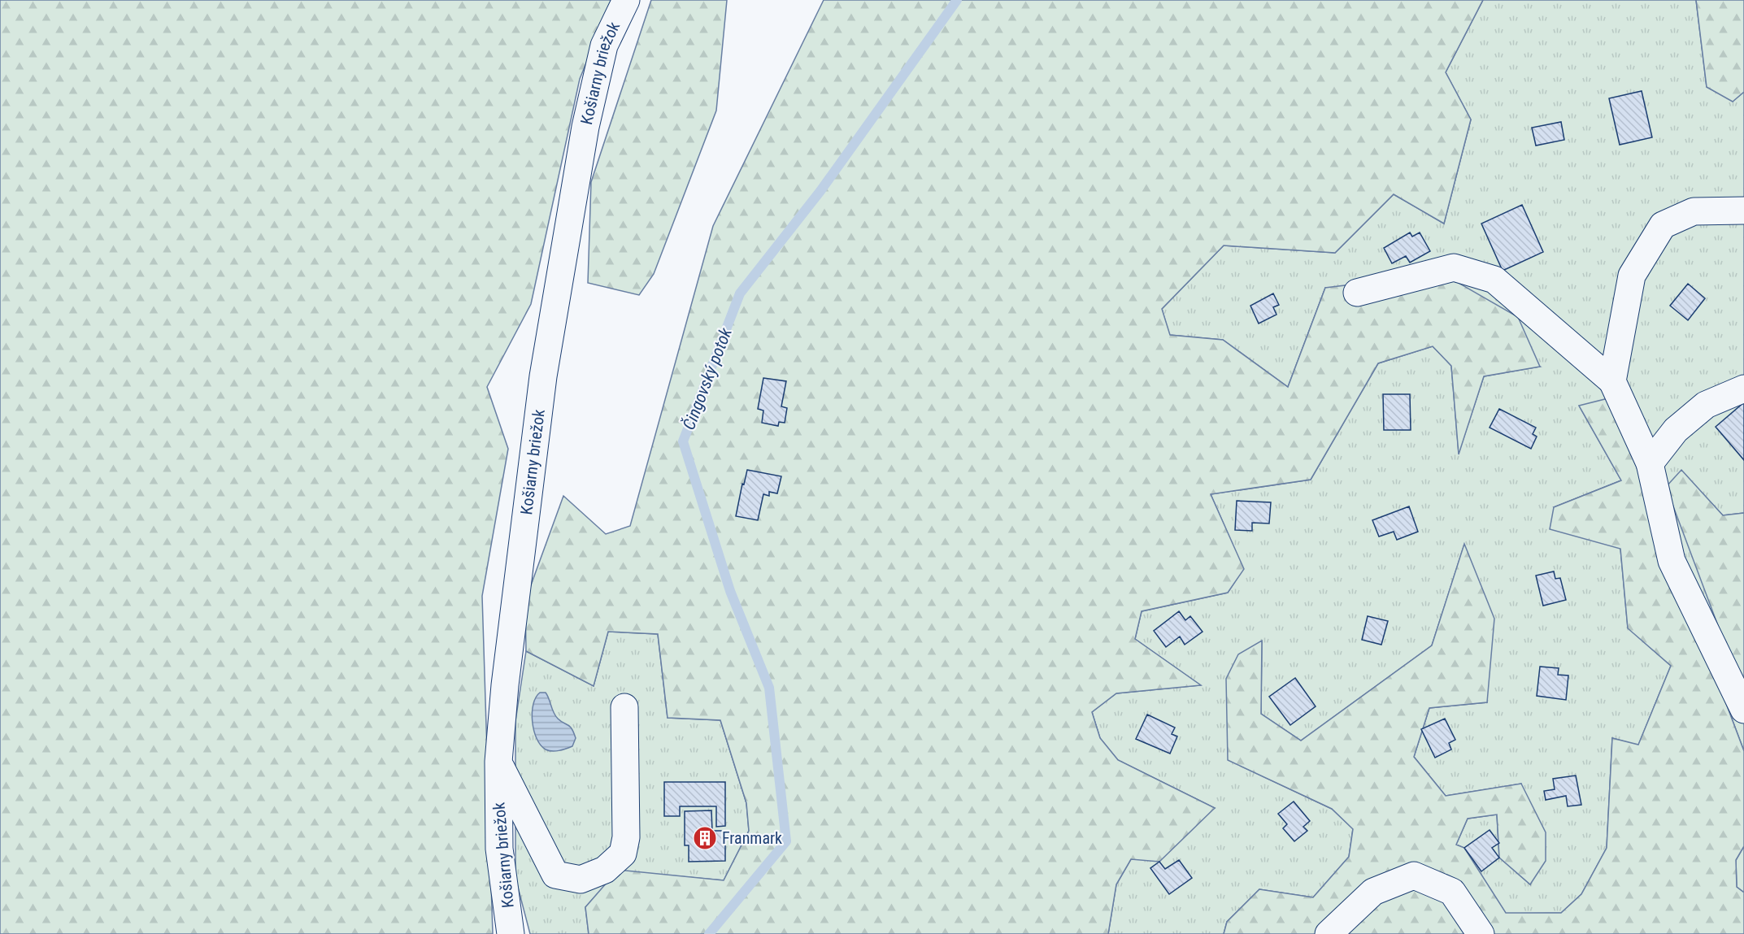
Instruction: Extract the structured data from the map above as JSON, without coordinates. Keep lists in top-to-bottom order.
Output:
{
  "streets": {
    "street": ["Košiarny briežok"]
  },
  "water": ["Čingovský potok"],
  "places": {
    "building": ["Franmark"]
  }
}
